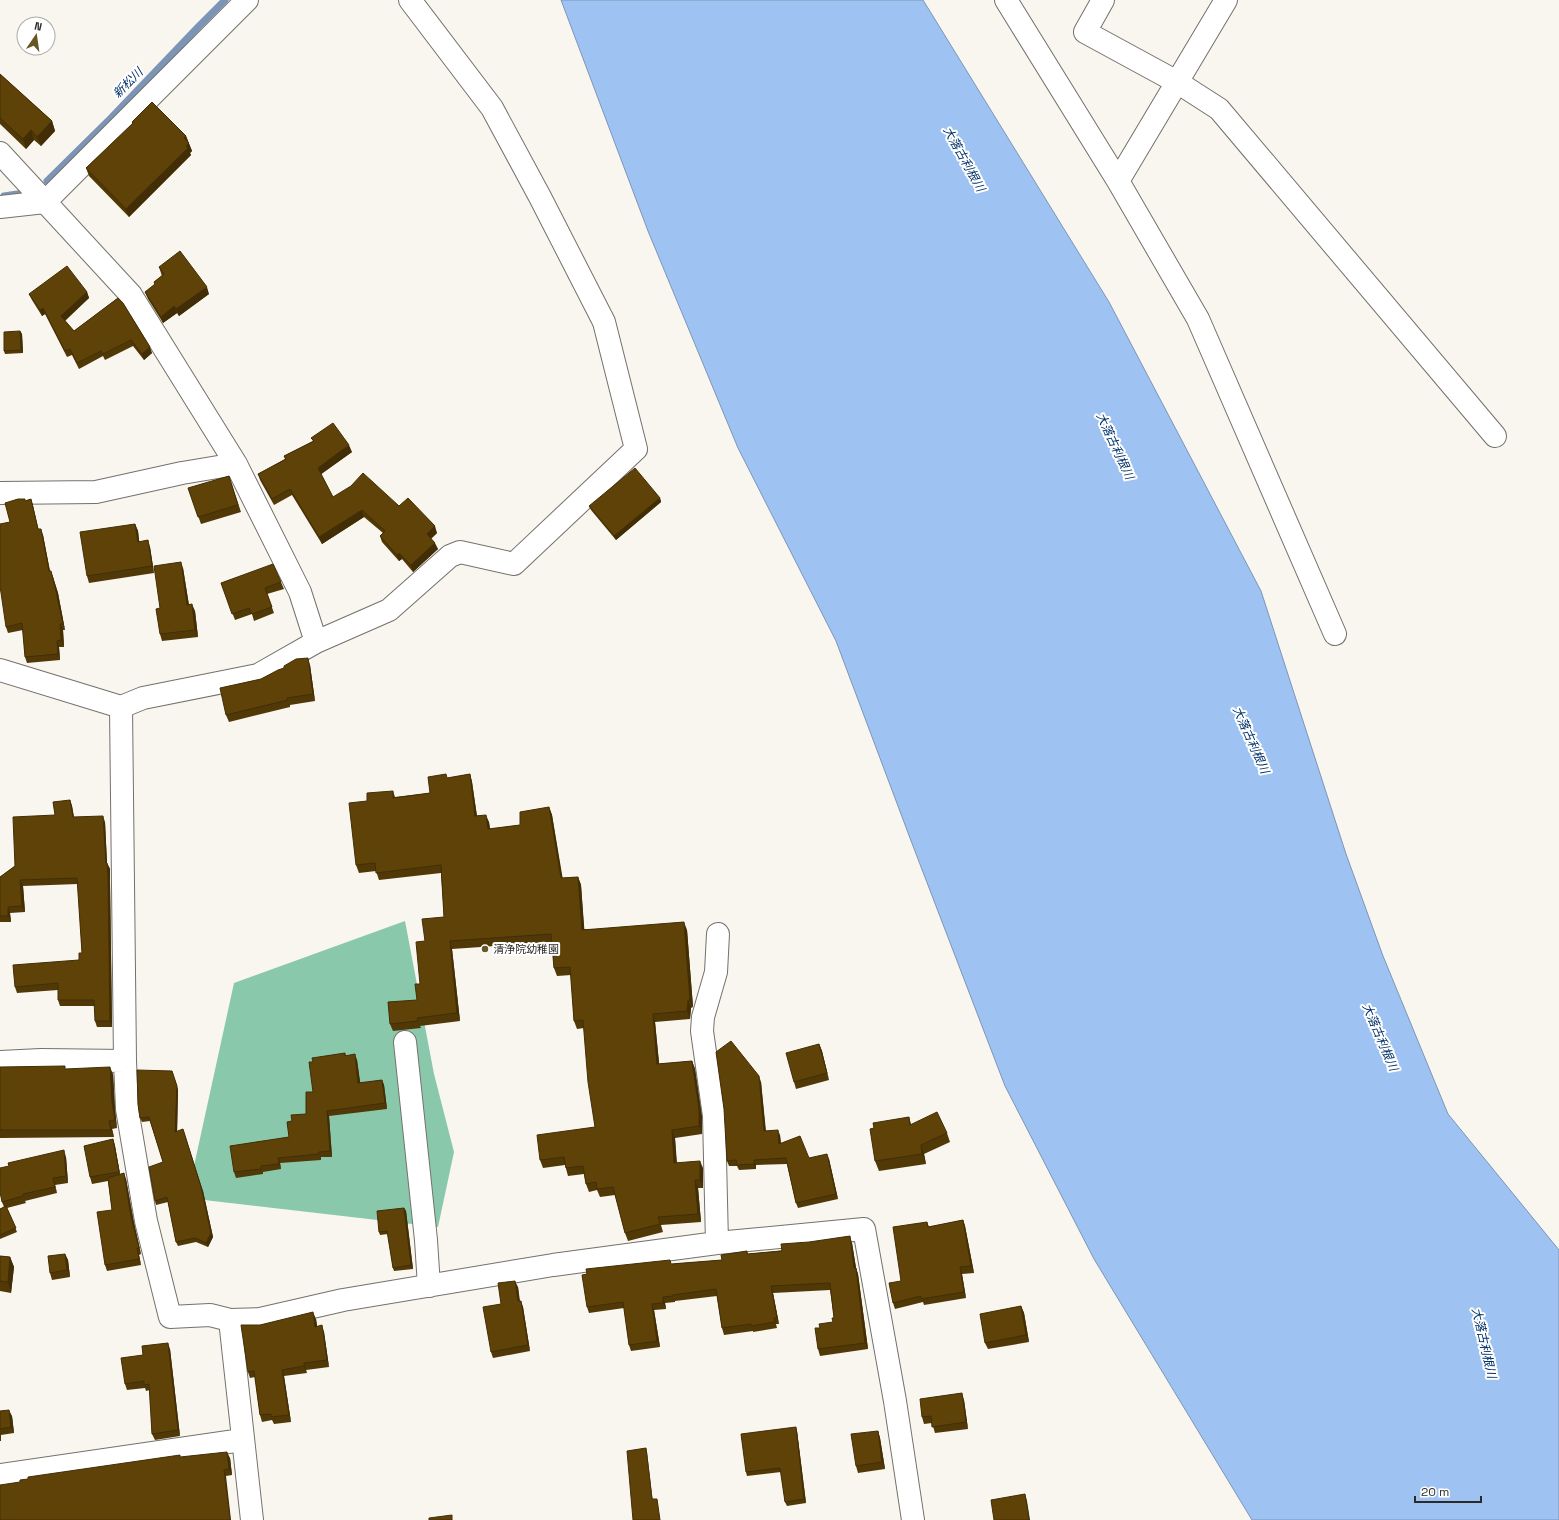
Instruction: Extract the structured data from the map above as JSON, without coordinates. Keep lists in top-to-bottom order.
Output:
{
  "water": ["新松川", "大落古利根川"],
  "places": ["清浄院幼稚園"],
  "scale_bar": "20 m",
  "north": "top"
}
